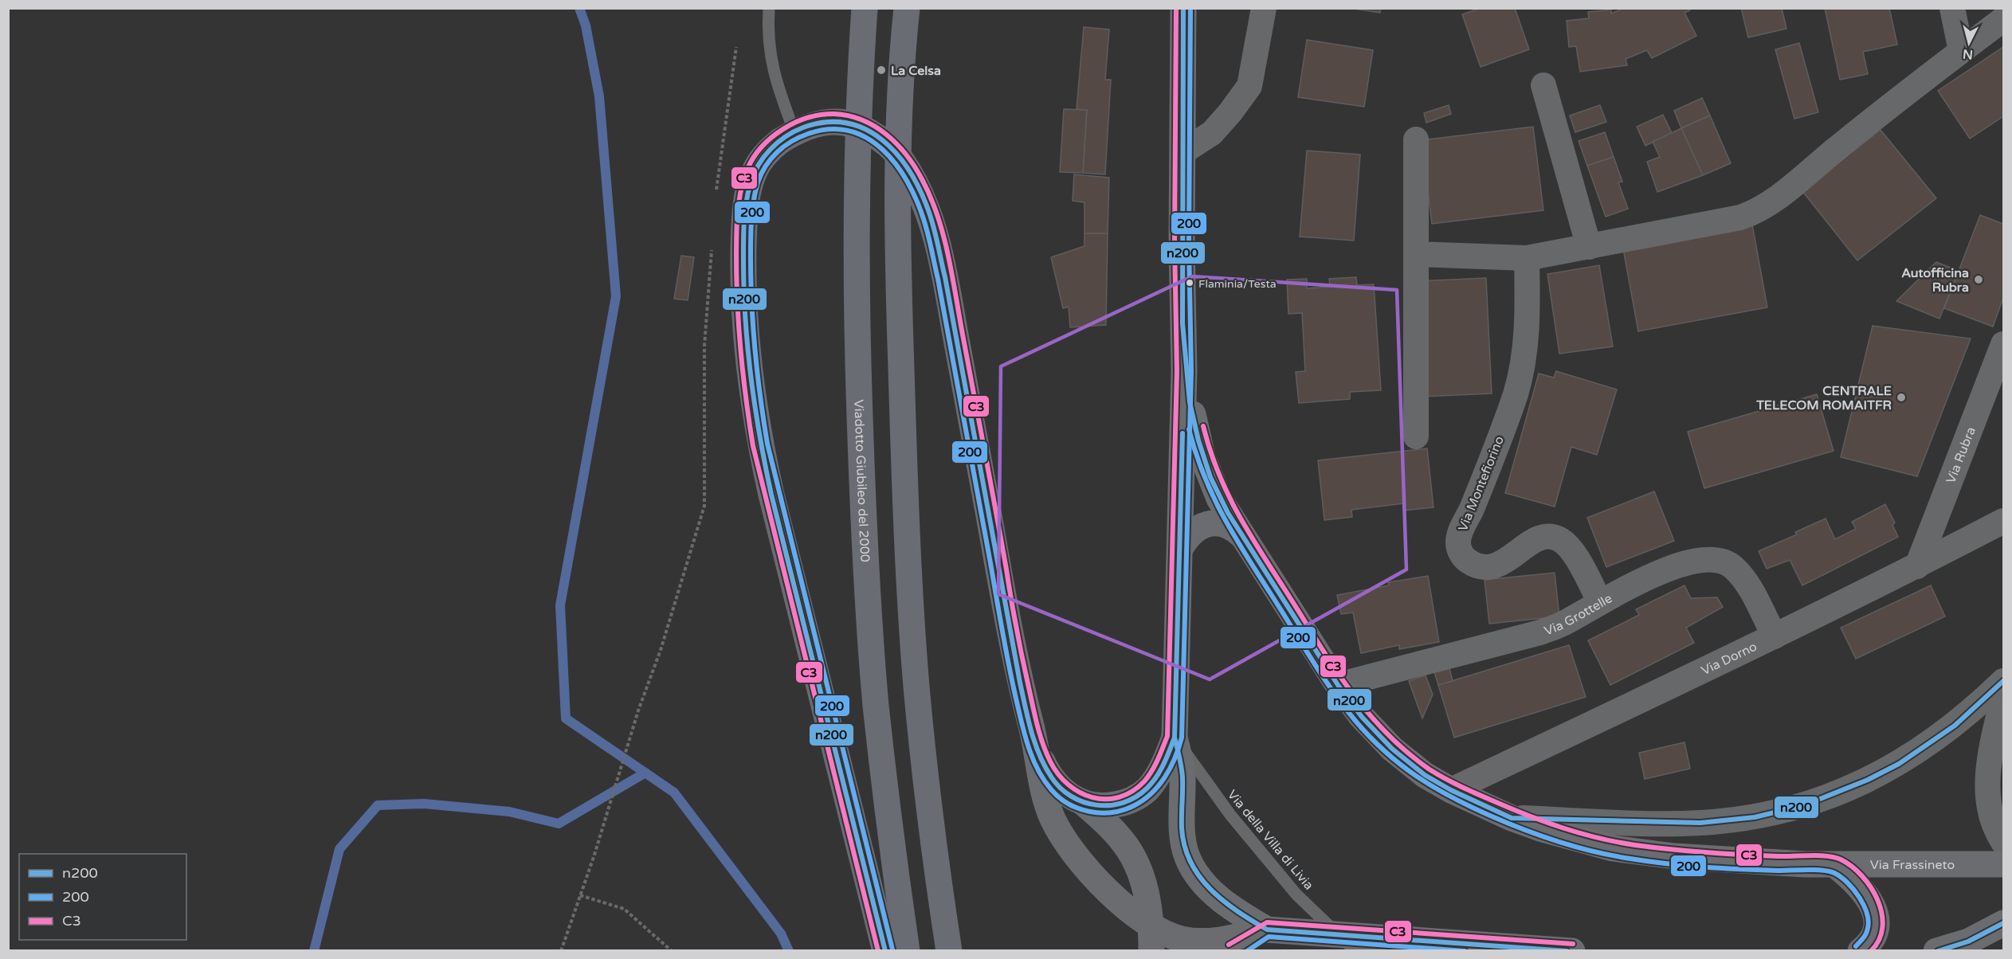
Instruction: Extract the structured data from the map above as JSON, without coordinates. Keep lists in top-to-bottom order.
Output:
{
  "streets": {
    "highway": ["Viadotto Giubileo del 2000"],
    "street": [
      "Via Rubra",
      "Via Montefiorino",
      "Via Grottelle",
      "Via Dorno",
      "Via Frassineto"
    ],
    "lane": ["Via della Villa di Livia"]
  },
  "crossings": [
    ["Via Rubra", "Via Dorno"],
    ["Via Montefiorino", "Via Grottelle"],
    ["Via Grottelle", "Via Dorno"],
    ["Via Grottelle", "Via Frassineto"],
    ["Via Dorno", "Via Frassineto"]
  ],
  "places": [
    "La Celsa",
    "Autofficina Rubra",
    "Flaminia/Testa",
    "CENTRALE TELECOM ROMAITFR"
  ],
  "lines": ["transit line n200", "transit line 200", "transit line C3"],
  "legend": ["n200", "200", "C3"],
  "north": "bottom"
}
